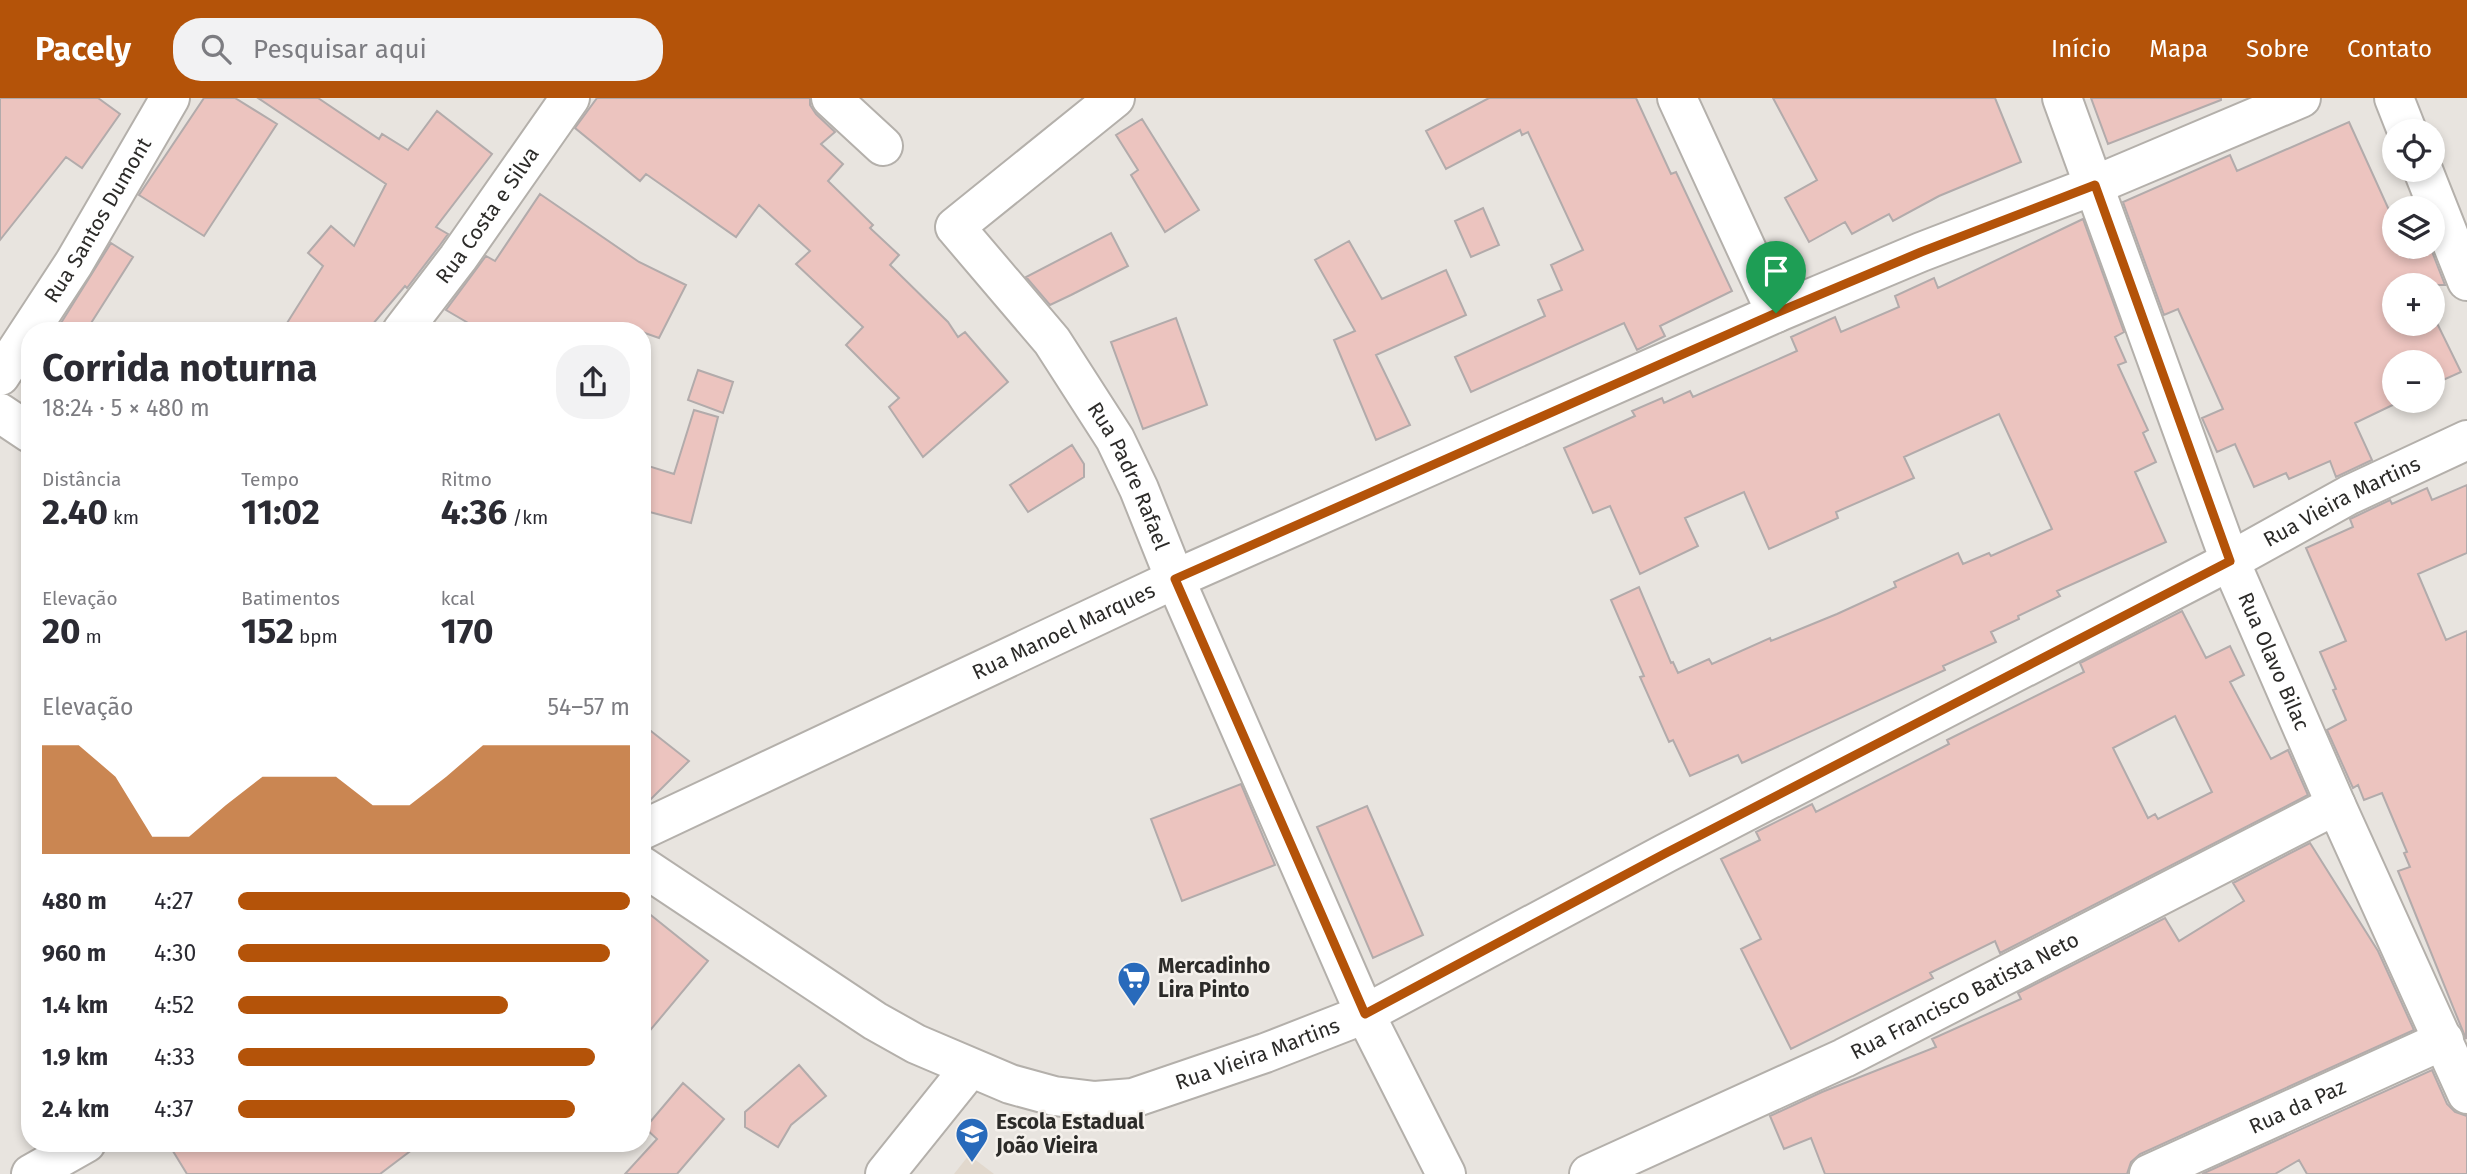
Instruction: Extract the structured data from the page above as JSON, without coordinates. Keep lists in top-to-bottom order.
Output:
{
  "streets": {
    "street": [
      "Rua Costa e Silva",
      "Rua Santos Dumont",
      "Rua Padre Rafael",
      "Rua Vieira Martins",
      "Rua Manoel Marques",
      "Rua Olavo Bilac",
      "Rua Francisco Batista Neto",
      "Rua da Paz"
    ]
  },
  "crossings": [
    ["Rua Padre Rafael", "Rua Vieira Martins"],
    ["Rua Padre Rafael", "Rua Manoel Marques"],
    ["Rua Vieira Martins", "Rua Olavo Bilac"],
    ["Rua Manoel Marques", "Rua Olavo Bilac"],
    ["Rua Olavo Bilac", "Rua Francisco Batista Neto"],
    ["Rua Olavo Bilac", "Rua da Paz"]
  ],
  "places": {
    "supermarket": ["Mercadinho Lira Pinto"],
    "school or university": ["Escola Estadual João Vieira"]
  },
  "page": {
    "header": "Pacely",
    "search": "Pesquisar aqui",
    "nav": [
      "Início",
      "Mapa",
      "Sobre",
      "Contato"
    ],
    "map_buttons": ["+", "−"],
    "heading": ["Corrida noturna", "18:24 · 5 × 480 m"],
    "stats": [
      ["Distância", "2.40 km"],
      ["Tempo", "11:02"],
      ["Ritmo", "4:36 /km"],
      ["Elevação", "20 m"],
      ["Batimentos", "152 bpm"],
      ["kcal", "170"]
    ],
    "chart": ["Elevação", "54–57 m"],
    "list": [
      {
        "name": "480 m",
        "note": "4:27"
      },
      {
        "name": "960 m",
        "note": "4:30"
      },
      {
        "name": "1.4 km",
        "note": "4:52"
      },
      {
        "name": "1.9 km",
        "note": "4:33"
      },
      {
        "name": "2.4 km",
        "note": "4:37"
      }
    ]
  }
}
